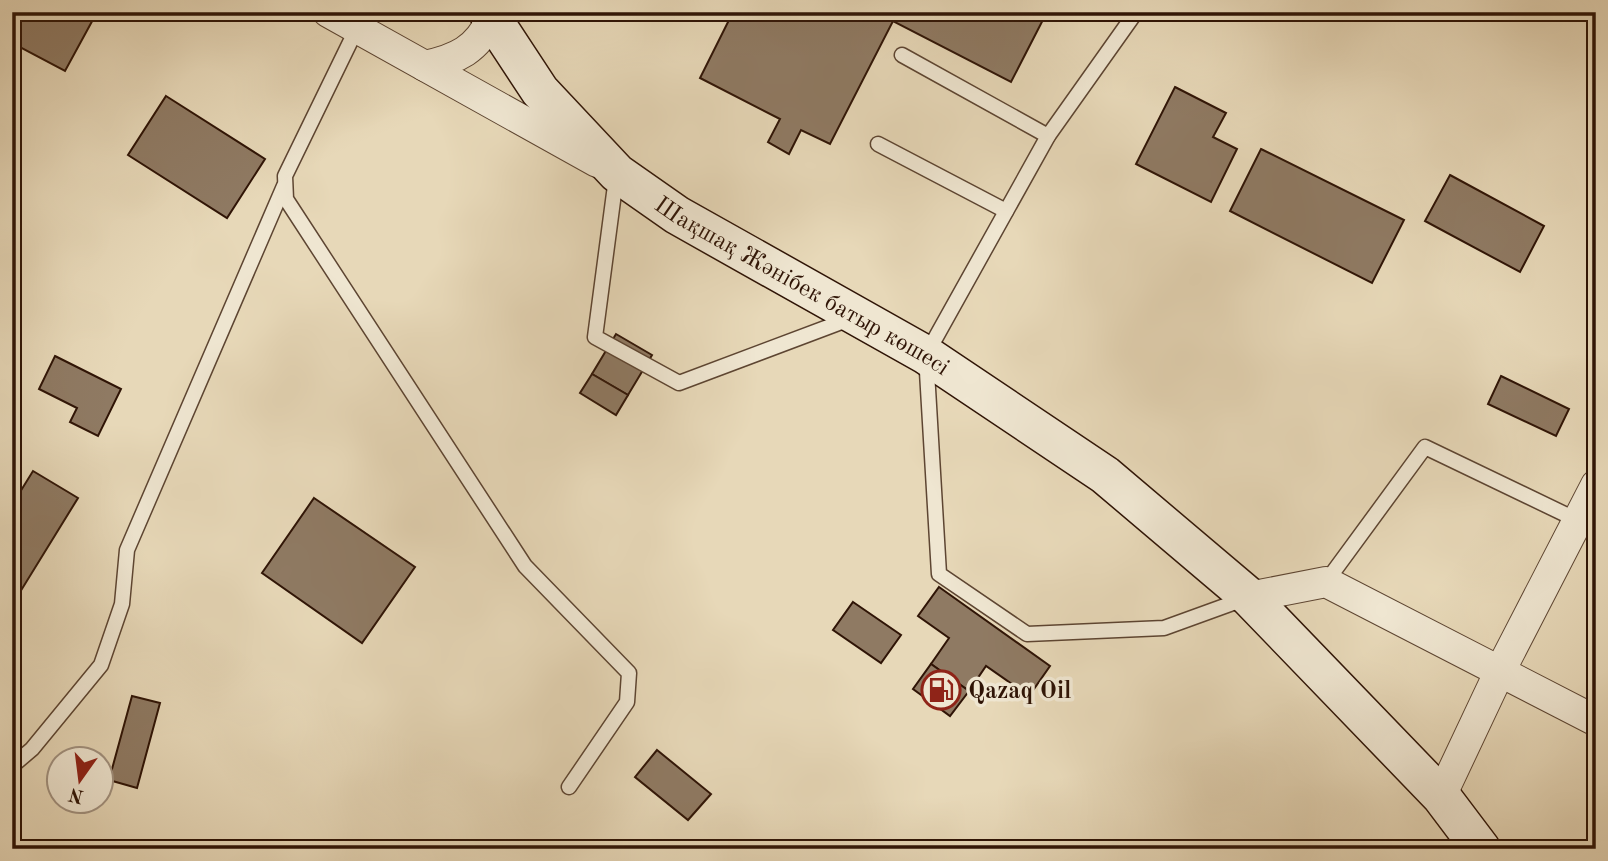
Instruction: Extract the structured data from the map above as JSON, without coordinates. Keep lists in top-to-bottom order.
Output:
{
  "streets": {
    "main road": ["Шақшақ Жәнібек батыр көшесі"]
  },
  "places": {
    "fuel station": ["Qazaq Oil"]
  },
  "north": "bottom"
}
